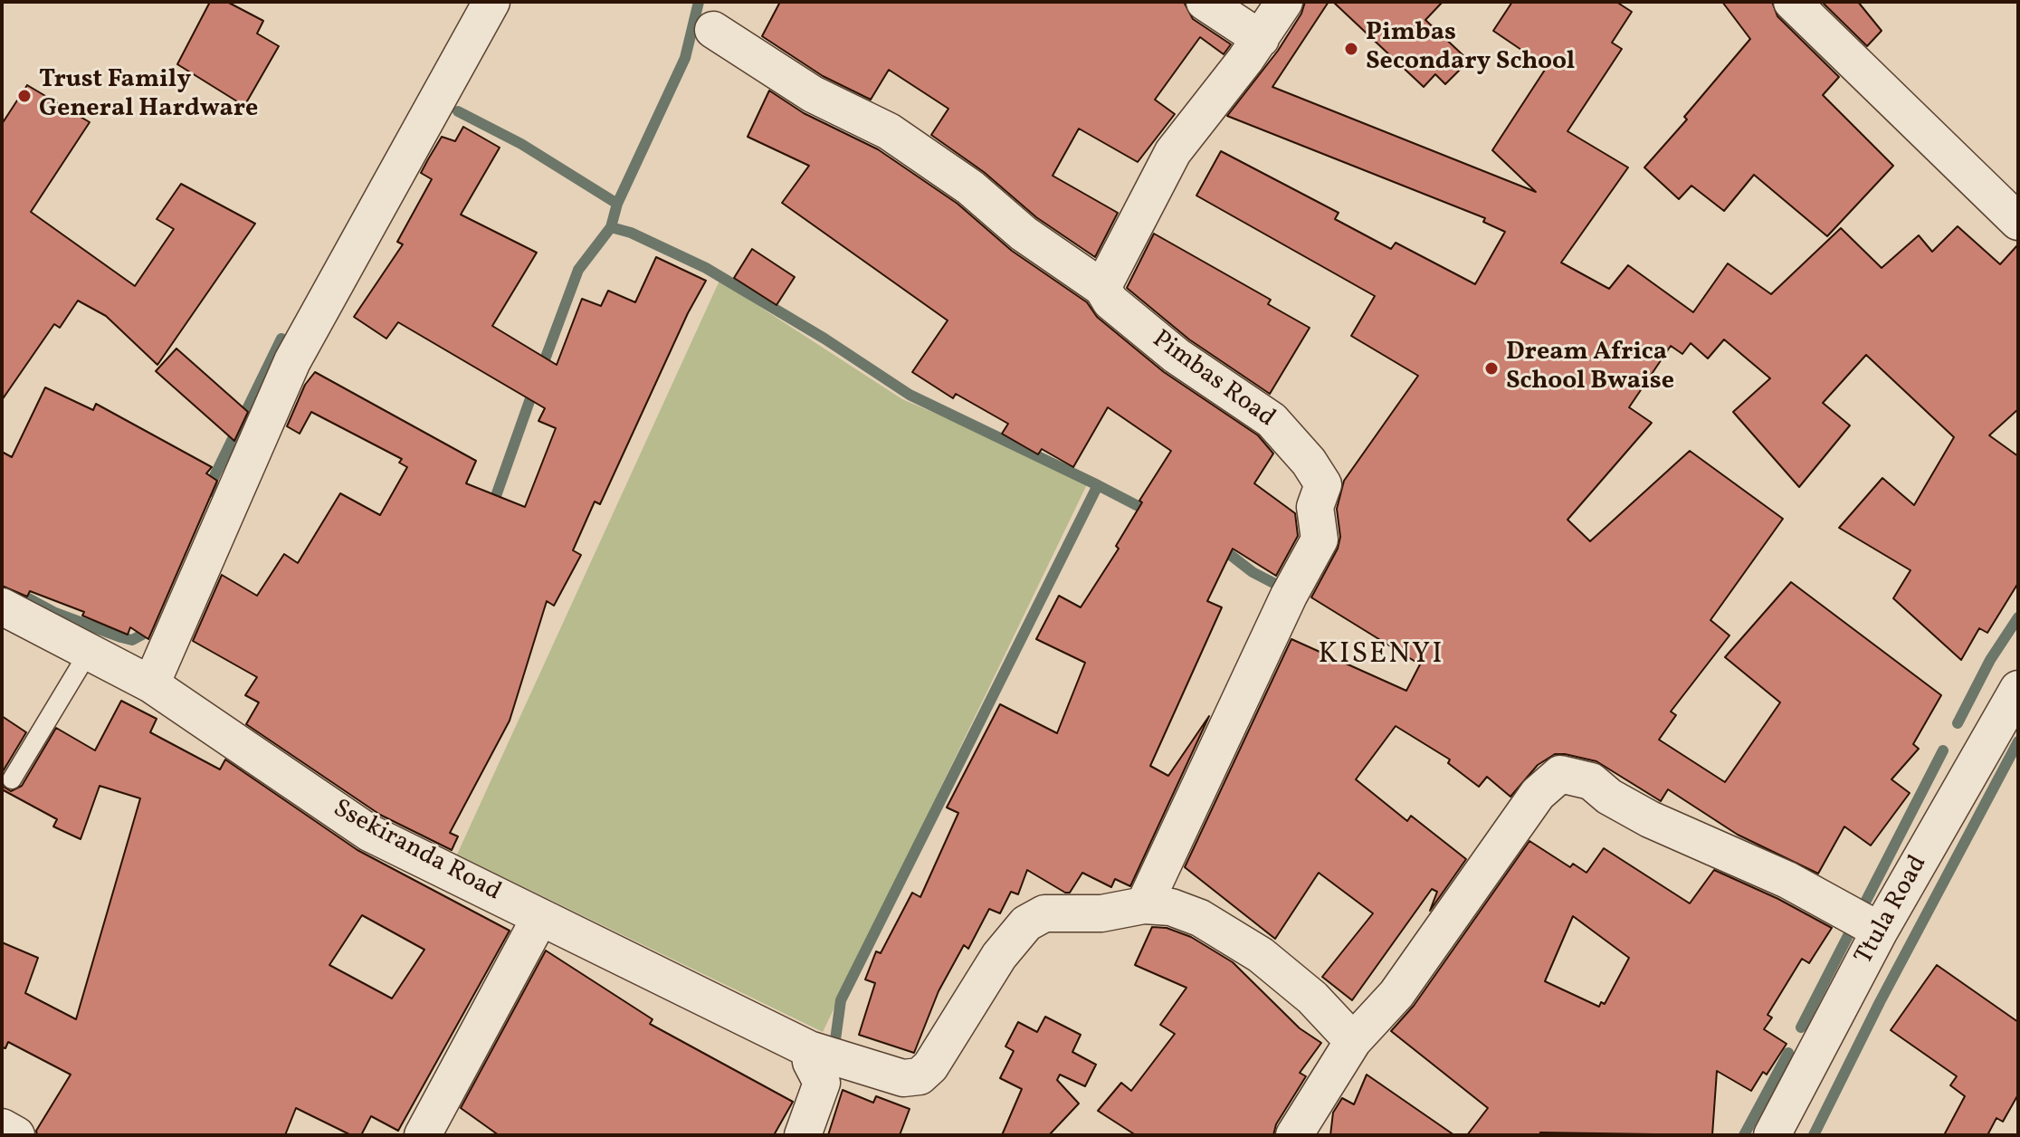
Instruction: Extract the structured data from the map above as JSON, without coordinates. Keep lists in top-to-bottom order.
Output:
{
  "streets": {
    "street": ["Pimbas Road", "Ssekiranda Road", "Ttula Road"]
  },
  "crossings": [
    ["Pimbas Road", "Ssekiranda Road"]
  ],
  "districts": ["KISENYI"],
  "places": ["Pimbas Secondary School", "Trust Family General Hardware", "Dream Africa School Bwaise"]
}
